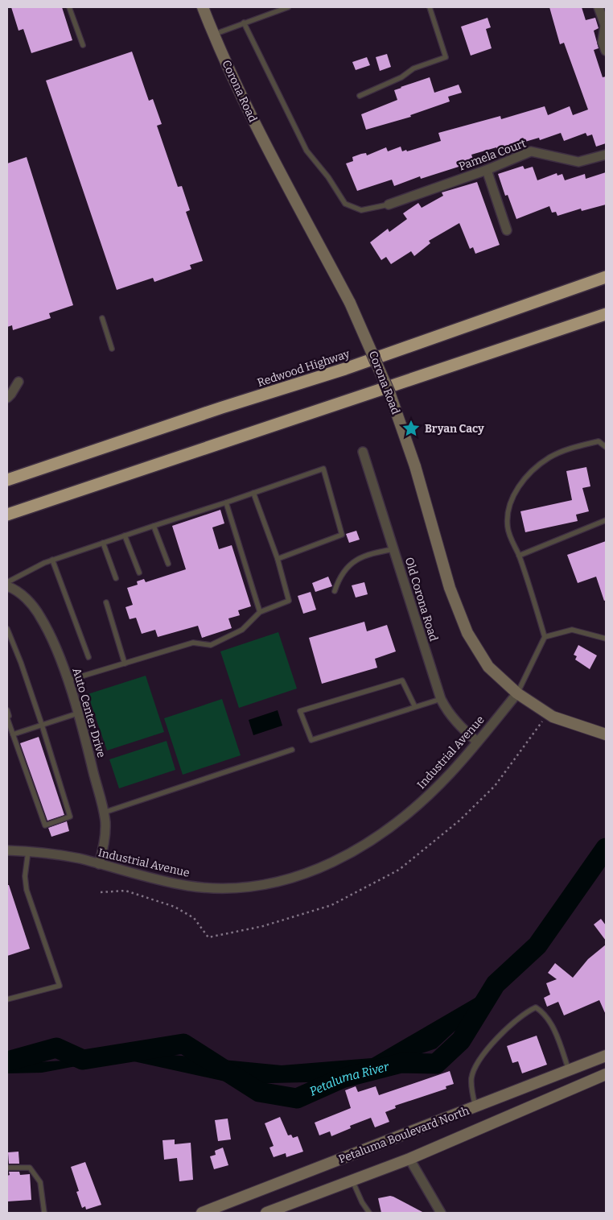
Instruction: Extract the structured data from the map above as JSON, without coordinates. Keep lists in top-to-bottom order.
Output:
{
  "streets": {
    "highway": ["Redwood Highway"],
    "main road": ["Corona Road", "Petaluma Boulevard North"],
    "street": [
      "Pamela Court",
      "Old Corona Road",
      "Auto Center Drive",
      "Industrial Avenue"
    ]
  },
  "crossings": [
    ["Corona Road", "Industrial Avenue"],
    ["Old Corona Road", "Industrial Avenue"],
    ["Auto Center Drive", "Industrial Avenue"]
  ],
  "water": ["Petaluma River"],
  "places": {
    "place": ["Bryan Cacy"]
  }
}
